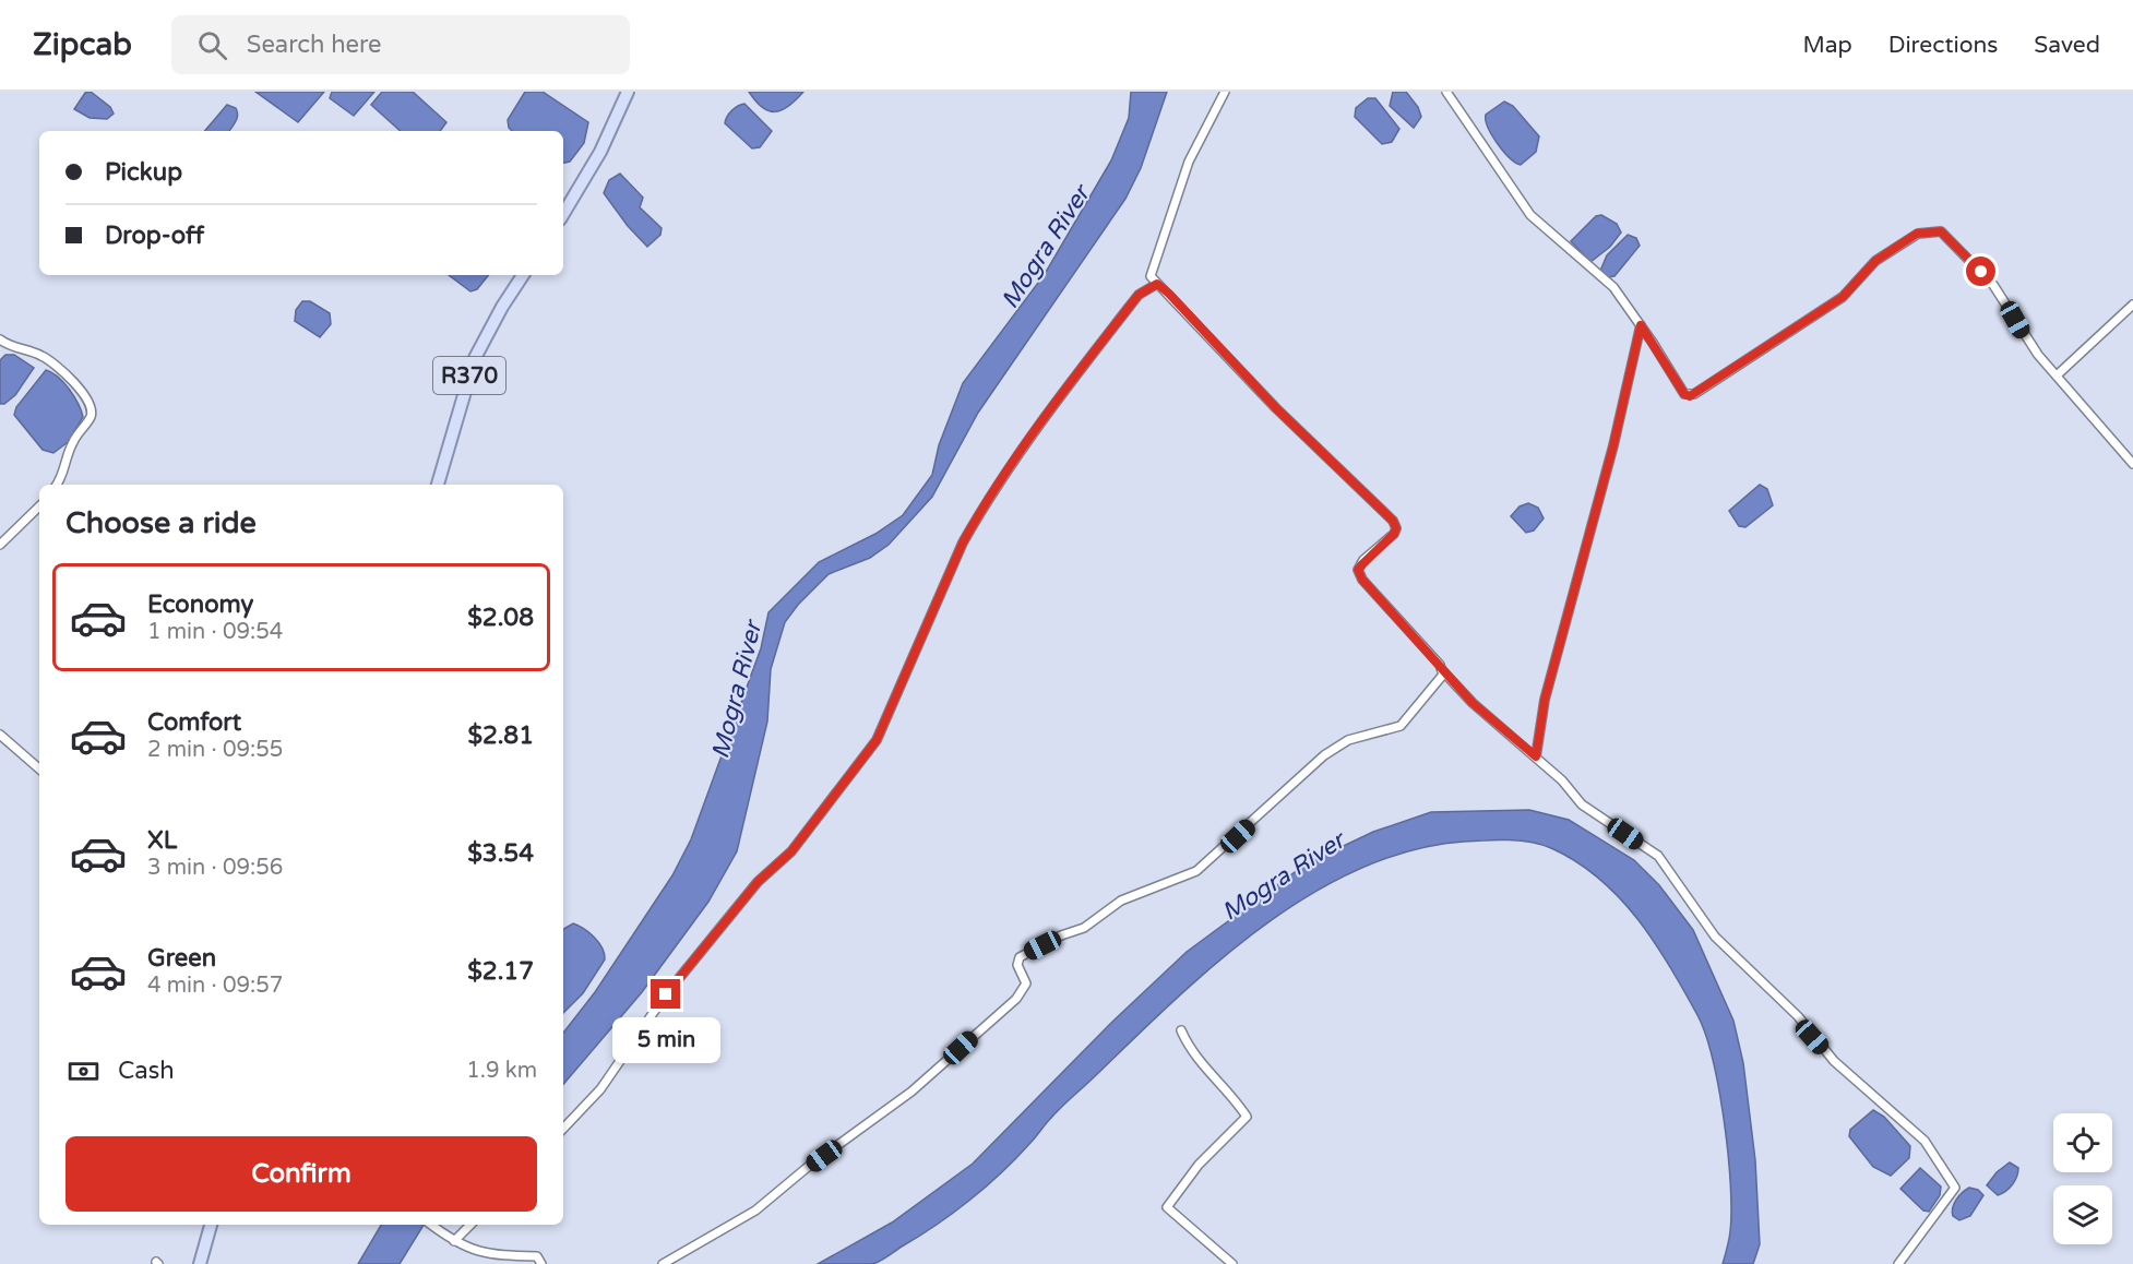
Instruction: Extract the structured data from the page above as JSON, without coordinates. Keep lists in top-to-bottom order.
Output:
{
  "streets": {
    "main road": ["R370"]
  },
  "water": ["Mogra River"],
  "page": {
    "header": "Zipcab",
    "search": "Search here",
    "nav": ["Map", "Directions", "Saved"],
    "banner": ["Pickup", "Drop-off"],
    "heading": "Choose a ride",
    "list": [
      {
        "name": "Economy",
        "note": "1 min · 09:54",
        "value": "$2.08"
      },
      {
        "name": "Comfort",
        "note": "2 min · 09:55",
        "value": "$2.81"
      },
      {
        "name": "XL",
        "note": "3 min · 09:56",
        "value": "$3.54"
      },
      {
        "name": "Green",
        "note": "4 min · 09:57",
        "value": "$2.17"
      }
    ],
    "bubble": "5 min",
    "pay": ["Cash", "1.9 km"],
    "buttons": "Confirm"
  }
}
